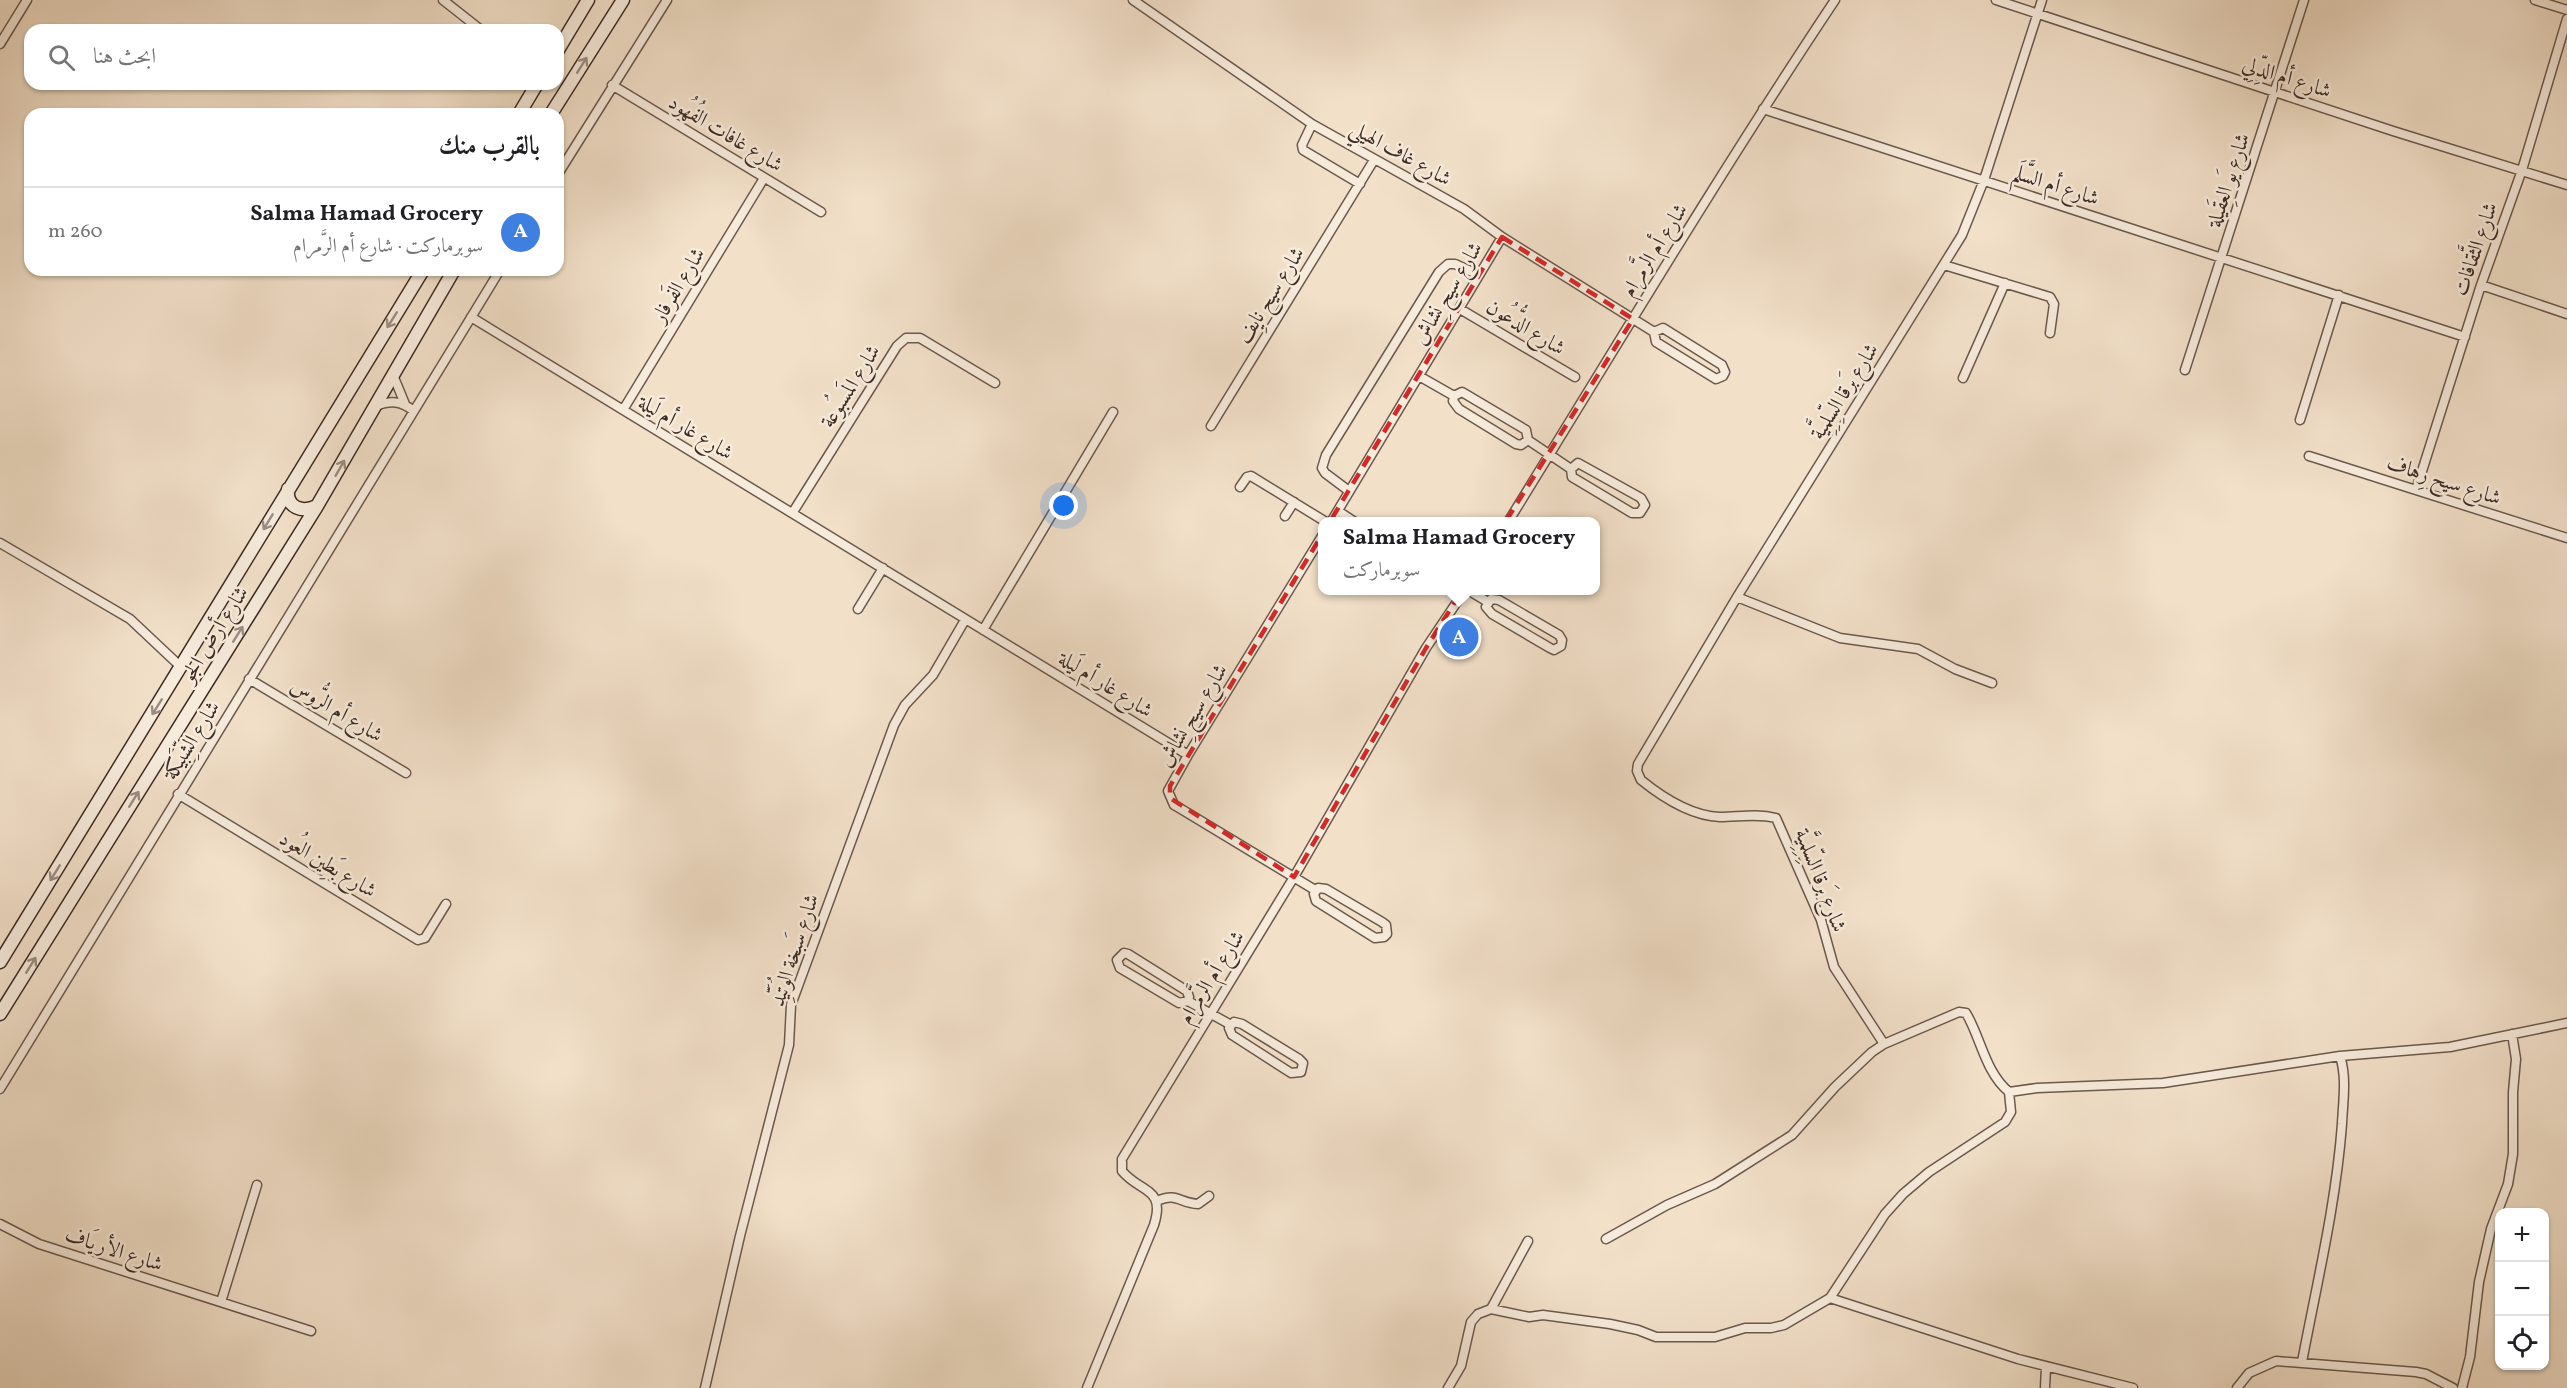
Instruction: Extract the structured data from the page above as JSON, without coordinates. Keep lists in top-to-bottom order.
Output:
{
  "streets": {
    "main road": ["شارع أرض الجو"],
    "street": [
      "شارع أم الدِّلِي",
      "شارع غافات الفُهُود",
      "شارع غاف الهيلي",
      "شارع يَو العِقَيلة",
      "شارع أم السَّلَم",
      "شارع الثَّقافات",
      "شارع أم الرَّمرام",
      "شارع الفَرفار",
      "شارع سيح نِشاش",
      "شارع سيح نايِف",
      "شارع الدُّعُون",
      "شارع المَسبُوعة",
      "شارع بَرقا السِّلِمِيَّة",
      "شارع غار أم لَيلة",
      "شارع سيح رِهاف",
      "شارع أم الرُّوس",
      "شارع الشِّبَيكة",
      "شارع بَطِين العُود",
      "شارع سَبخة الوُتَيِّد",
      "شارع الأريَاف"
    ]
  },
  "crossings": [
    ["شارع أم الدِّلِي", "شارع يَو العِقَيلة"],
    ["شارع أم الدِّلِي", "شارع الثَّقافات"],
    ["شارع أم الدِّلِي", "شارع بَرقا السِّلِمِيَّة"],
    ["شارع غافات الفُهُود", "شارع الفَرفار"],
    ["شارع غاف الهيلي", "شارع أم الرَّمرام"],
    ["شارع غاف الهيلي", "شارع سيح نِشاش"],
    ["شارع غاف الهيلي", "شارع سيح نايِف"],
    ["شارع يَو العِقَيلة", "شارع أم السَّلَم"],
    ["شارع أم السَّلَم", "شارع الثَّقافات"],
    ["شارع أم السَّلَم", "شارع أم الرَّمرام"],
    ["شارع أم السَّلَم", "شارع بَرقا السِّلِمِيَّة"],
    ["شارع الثَّقافات", "شارع سيح رِهاف"],
    ["شارع أم الرَّمرام", "شارع سيح نِشاش"],
    ["شارع الفَرفار", "شارع غار أم لَيلة"],
    ["شارع سيح نِشاش", "شارع الدُّعُون"],
    ["شارع سيح نِشاش", "شارع غار أم لَيلة"],
    ["شارع المَسبُوعة", "شارع غار أم لَيلة"],
    ["شارع غار أم لَيلة", "شارع الشِّبَيكة"],
    ["شارع غار أم لَيلة", "شارع سَبخة الوُتَيِّد"],
    ["شارع أم الرُّوس", "شارع الشِّبَيكة"],
    ["شارع الشِّبَيكة", "شارع بَطِين العُود"]
  ],
  "page": {
    "search": "ابحث هنا",
    "heading": "بالقرب منك",
    "list": [
      {
        "mark": "A",
        "name": "Salma Hamad Grocery",
        "note": "سوبرماركت · شارع أم الرَّمرام",
        "value": "260 m"
      }
    ],
    "popup": ["Salma Hamad Grocery", "سوبرماركت"],
    "pins": "A",
    "map_buttons": ["+", "−"]
  }
}
